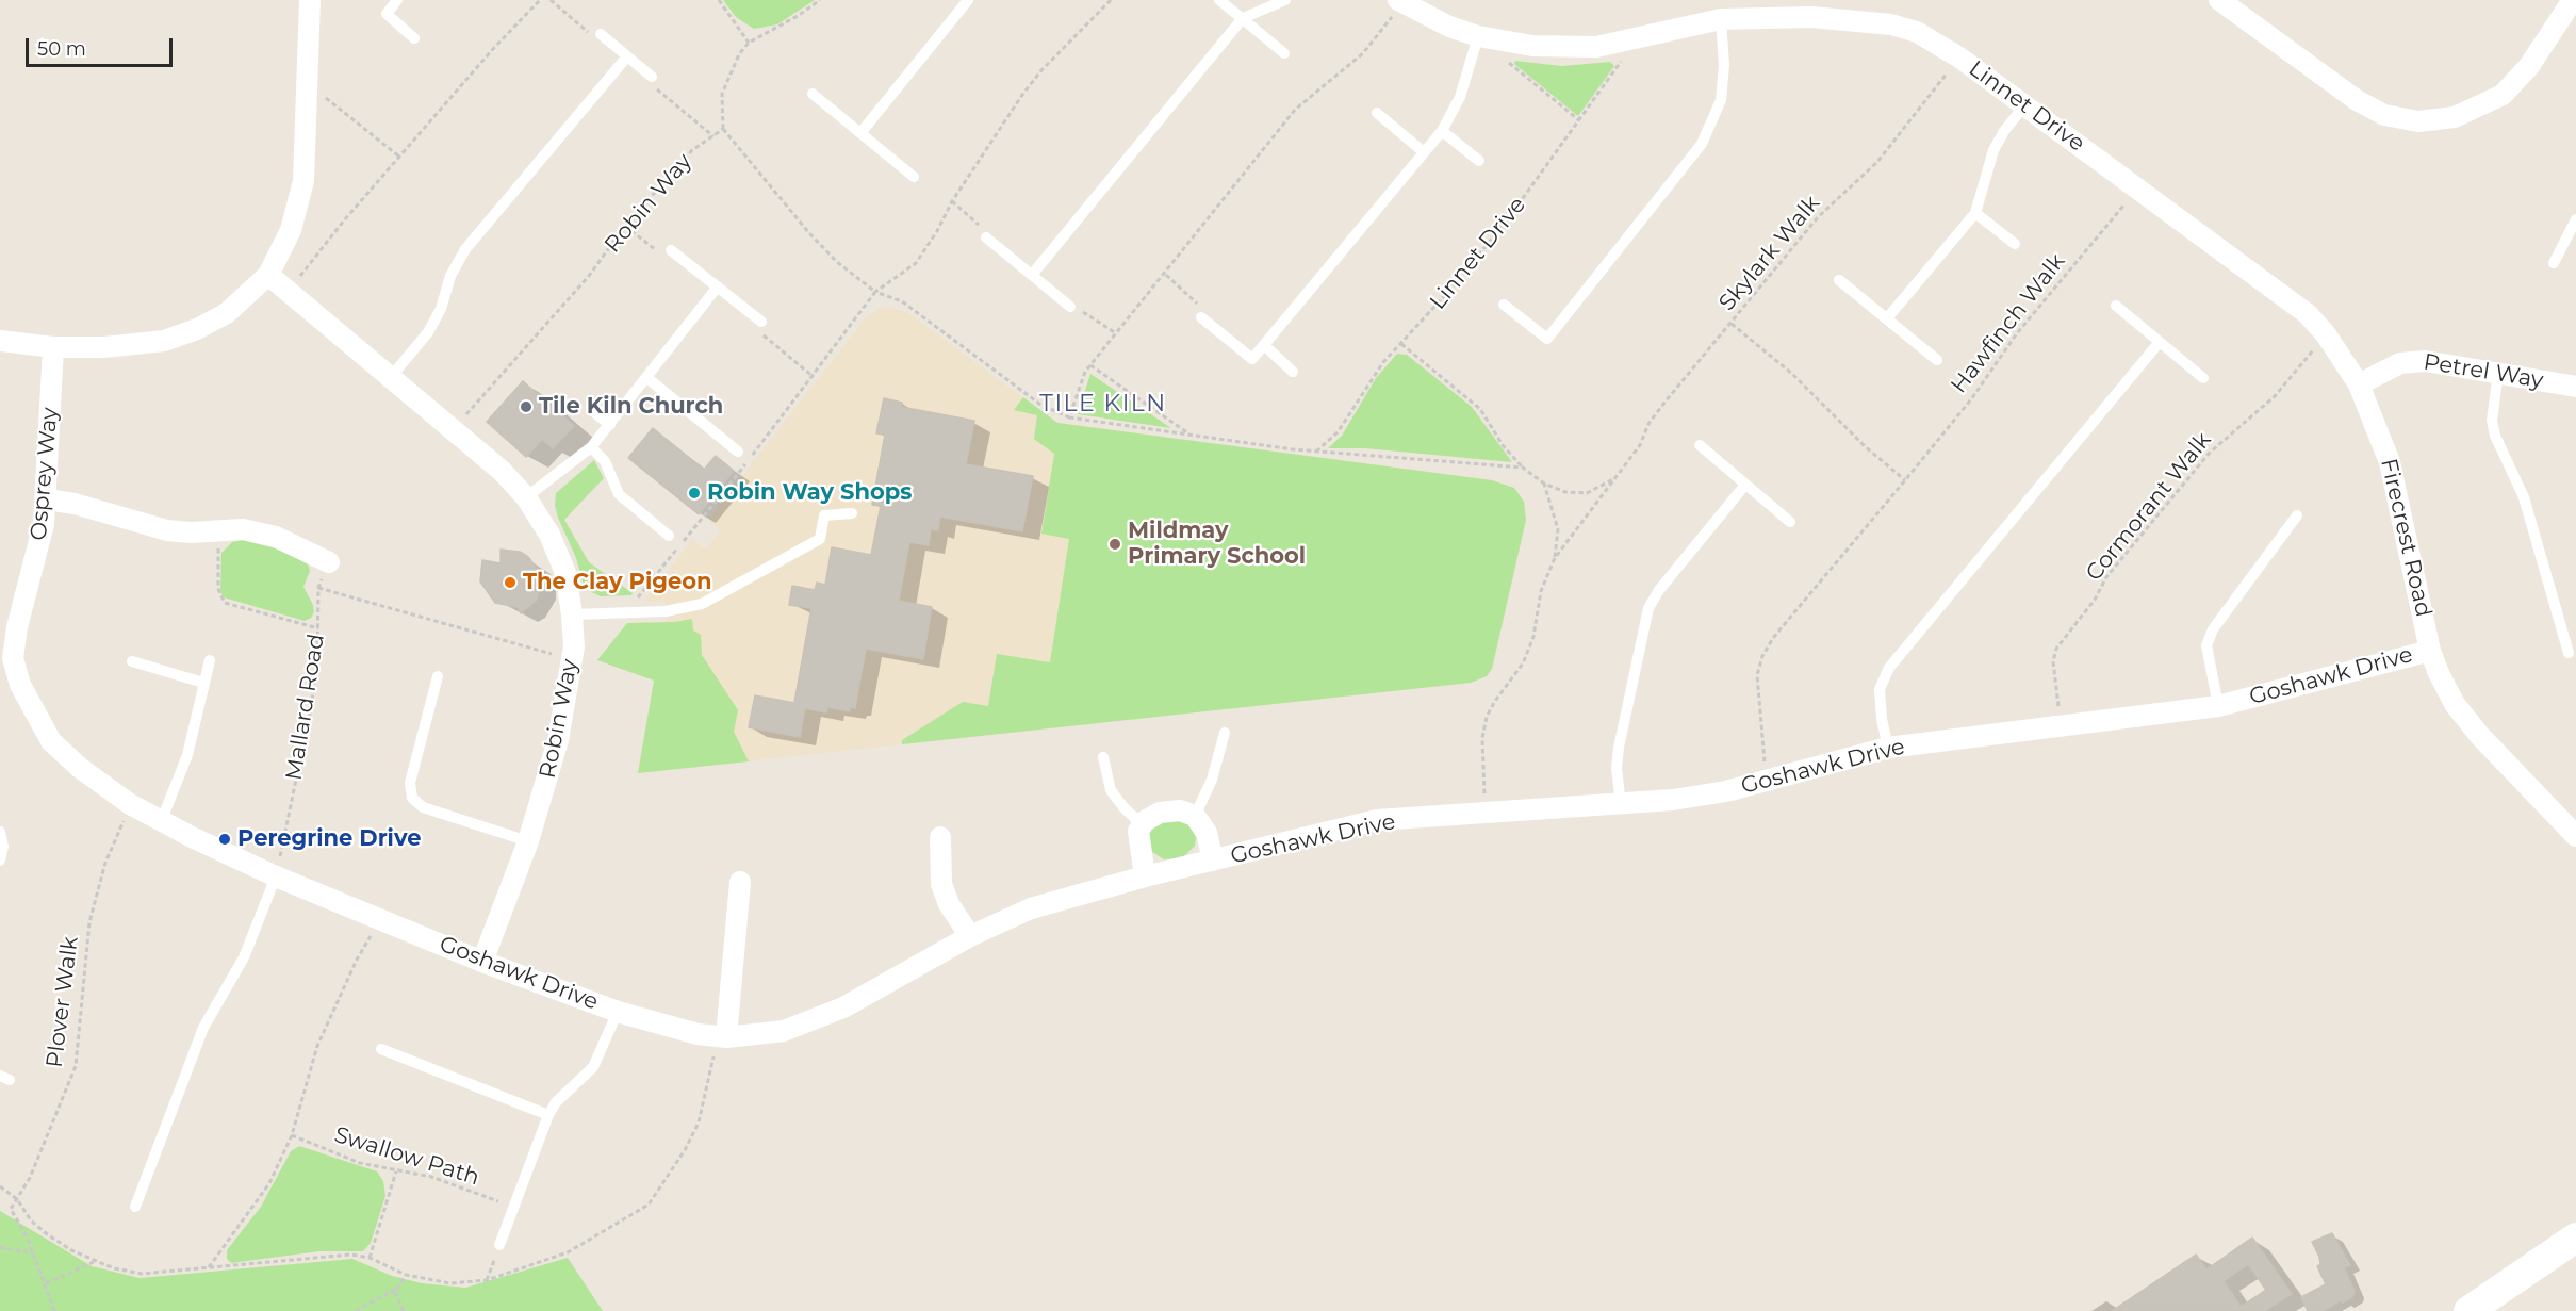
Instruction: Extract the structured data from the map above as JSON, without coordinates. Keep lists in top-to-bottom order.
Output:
{
  "streets": {
    "street": [
      "Linnet Drive",
      "Robin Way",
      "Petrel Way",
      "Osprey Way",
      "Firecrest Road",
      "Goshawk Drive"
    ],
    "path": [
      "Skylark Walk",
      "Hawfinch Walk",
      "Cormorant Walk",
      "Mallard Road",
      "Plover Walk",
      "Swallow Path"
    ]
  },
  "crossings": [
    ["Linnet Drive", "Skylark Walk"],
    ["Linnet Drive", "Hawfinch Walk"],
    ["Linnet Drive", "Petrel Way"],
    ["Linnet Drive", "Cormorant Walk"],
    ["Linnet Drive", "Firecrest Road"],
    ["Robin Way", "Goshawk Drive"],
    ["Skylark Walk", "Goshawk Drive"],
    ["Hawfinch Walk", "Goshawk Drive"],
    ["Petrel Way", "Firecrest Road"],
    ["Osprey Way", "Goshawk Drive"],
    ["Cormorant Walk", "Goshawk Drive"],
    ["Firecrest Road", "Goshawk Drive"],
    ["Goshawk Drive", "Mallard Road"],
    ["Goshawk Drive", "Plover Walk"]
  ],
  "districts": ["TILE KILN"],
  "places": [
    "Tile Kiln Church",
    "Robin Way Shops",
    "Mildmay Primary School",
    "The Clay Pigeon",
    "Peregrine Drive"
  ],
  "scale_bar": "50 m"
}
